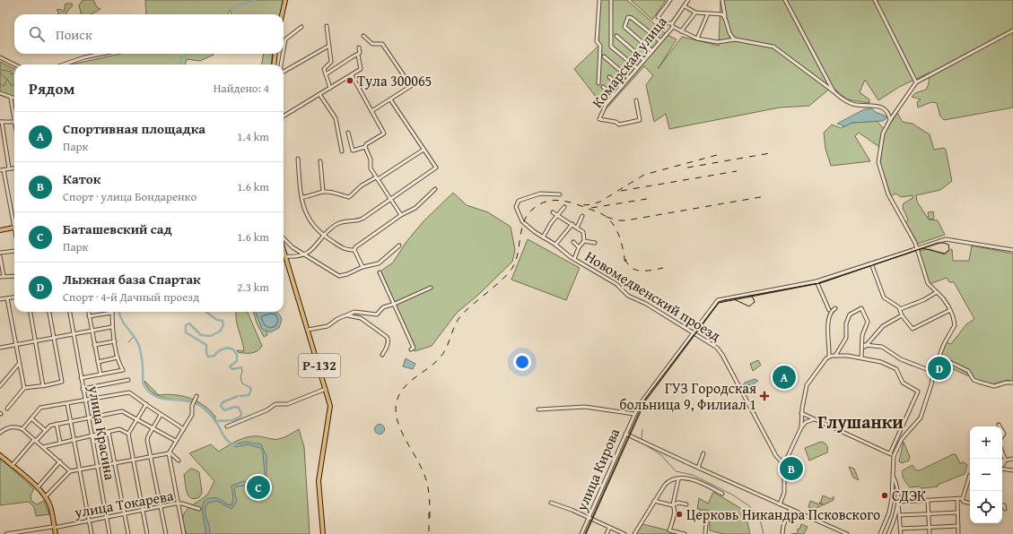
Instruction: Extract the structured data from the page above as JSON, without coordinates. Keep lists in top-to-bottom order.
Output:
{
  "streets": {
    "main road": ["Р-132"],
    "street": [
      "Комарская улица",
      "Новомедвенский проезд",
      "улица Красина",
      "улица Кирова",
      "улица Токарева"
    ]
  },
  "crossings": [
    ["Новомедвенский проезд", "улица Кирова"],
    ["улица Красина", "улица Токарева"]
  ],
  "districts": ["Глушанки"],
  "places": {
    "other": ["Тула 300065", "СДЭК", "Церковь Никандра Псковского"],
    "health": ["ГУЗ Городская больница 9, Филиал 1"]
  },
  "page": {
    "search": "Поиск",
    "heading": ["Рядом", "Найдено: 4"],
    "list": [
      {
        "mark": "A",
        "name": "Спортивная площадка",
        "note": "Парк",
        "value": "1.4 km"
      },
      {
        "mark": "B",
        "name": "Каток",
        "note": "Спорт · улица Бондаренко",
        "value": "1.6 km"
      },
      {
        "mark": "C",
        "name": "Баташевский сад",
        "note": "Парк",
        "value": "1.6 km"
      },
      {
        "mark": "D",
        "name": "Лыжная база Спартак",
        "note": "Спорт · 4-й Дачный проезд",
        "value": "2.3 km"
      }
    ],
    "pins": [
      "D",
      "A",
      "B",
      "C"
    ],
    "map_buttons": ["+", "−"]
  }
}
